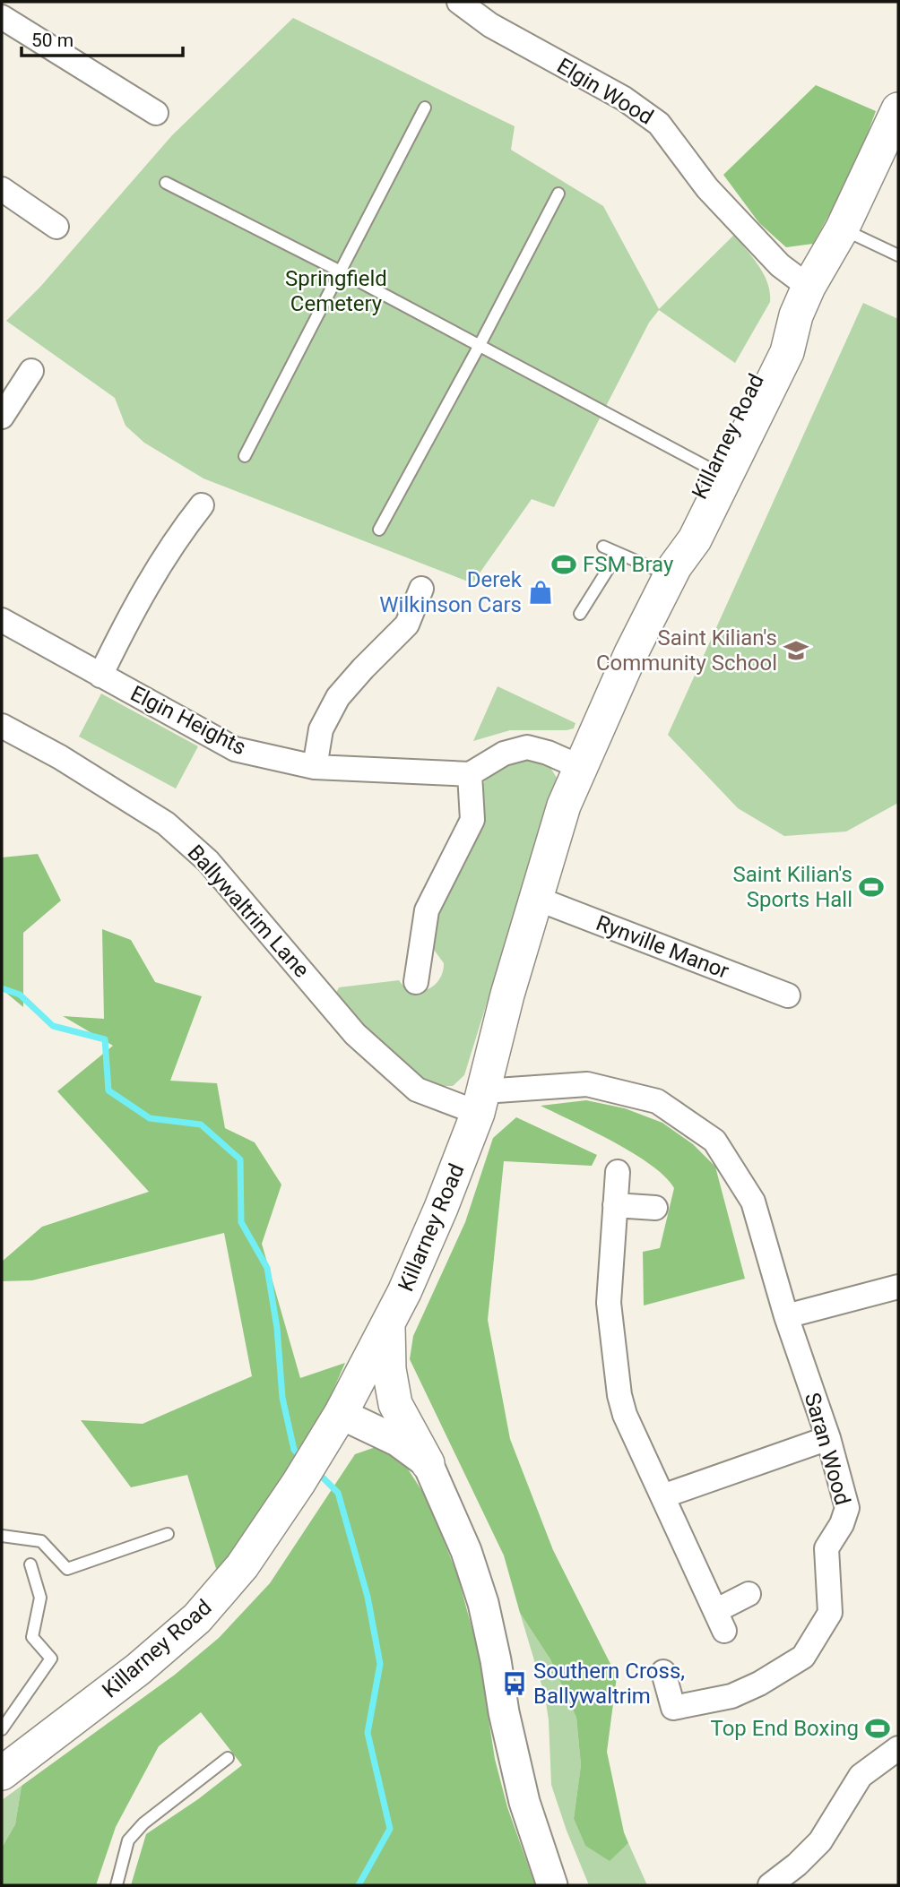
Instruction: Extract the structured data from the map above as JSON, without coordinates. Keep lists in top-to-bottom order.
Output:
{
  "streets": {
    "main road": ["Killarney Road"],
    "street": [
      "Elgin Wood",
      "Elgin Heights",
      "Ballywaltrim Lane",
      "Rynville Manor",
      "Saran Wood"
    ]
  },
  "crossings": [
    ["Elgin Wood", "Killarney Road"],
    ["Killarney Road", "Ballywaltrim Lane"],
    ["Killarney Road", "Rynville Manor"],
    ["Killarney Road", "Saran Wood"],
    ["Ballywaltrim Lane", "Saran Wood"]
  ],
  "parks": ["Springfield Cemetery"],
  "places": {
    "sports": ["FSM Bray", "Saint Kilian's Sports Hall", "Top End Boxing"],
    "shop": ["Derek Wilkinson Cars"],
    "school or university": ["Saint Kilian's Community School"],
    "bus stop": ["Southern Cross, Ballywaltrim"]
  },
  "scale_bar": "50 m"
}
